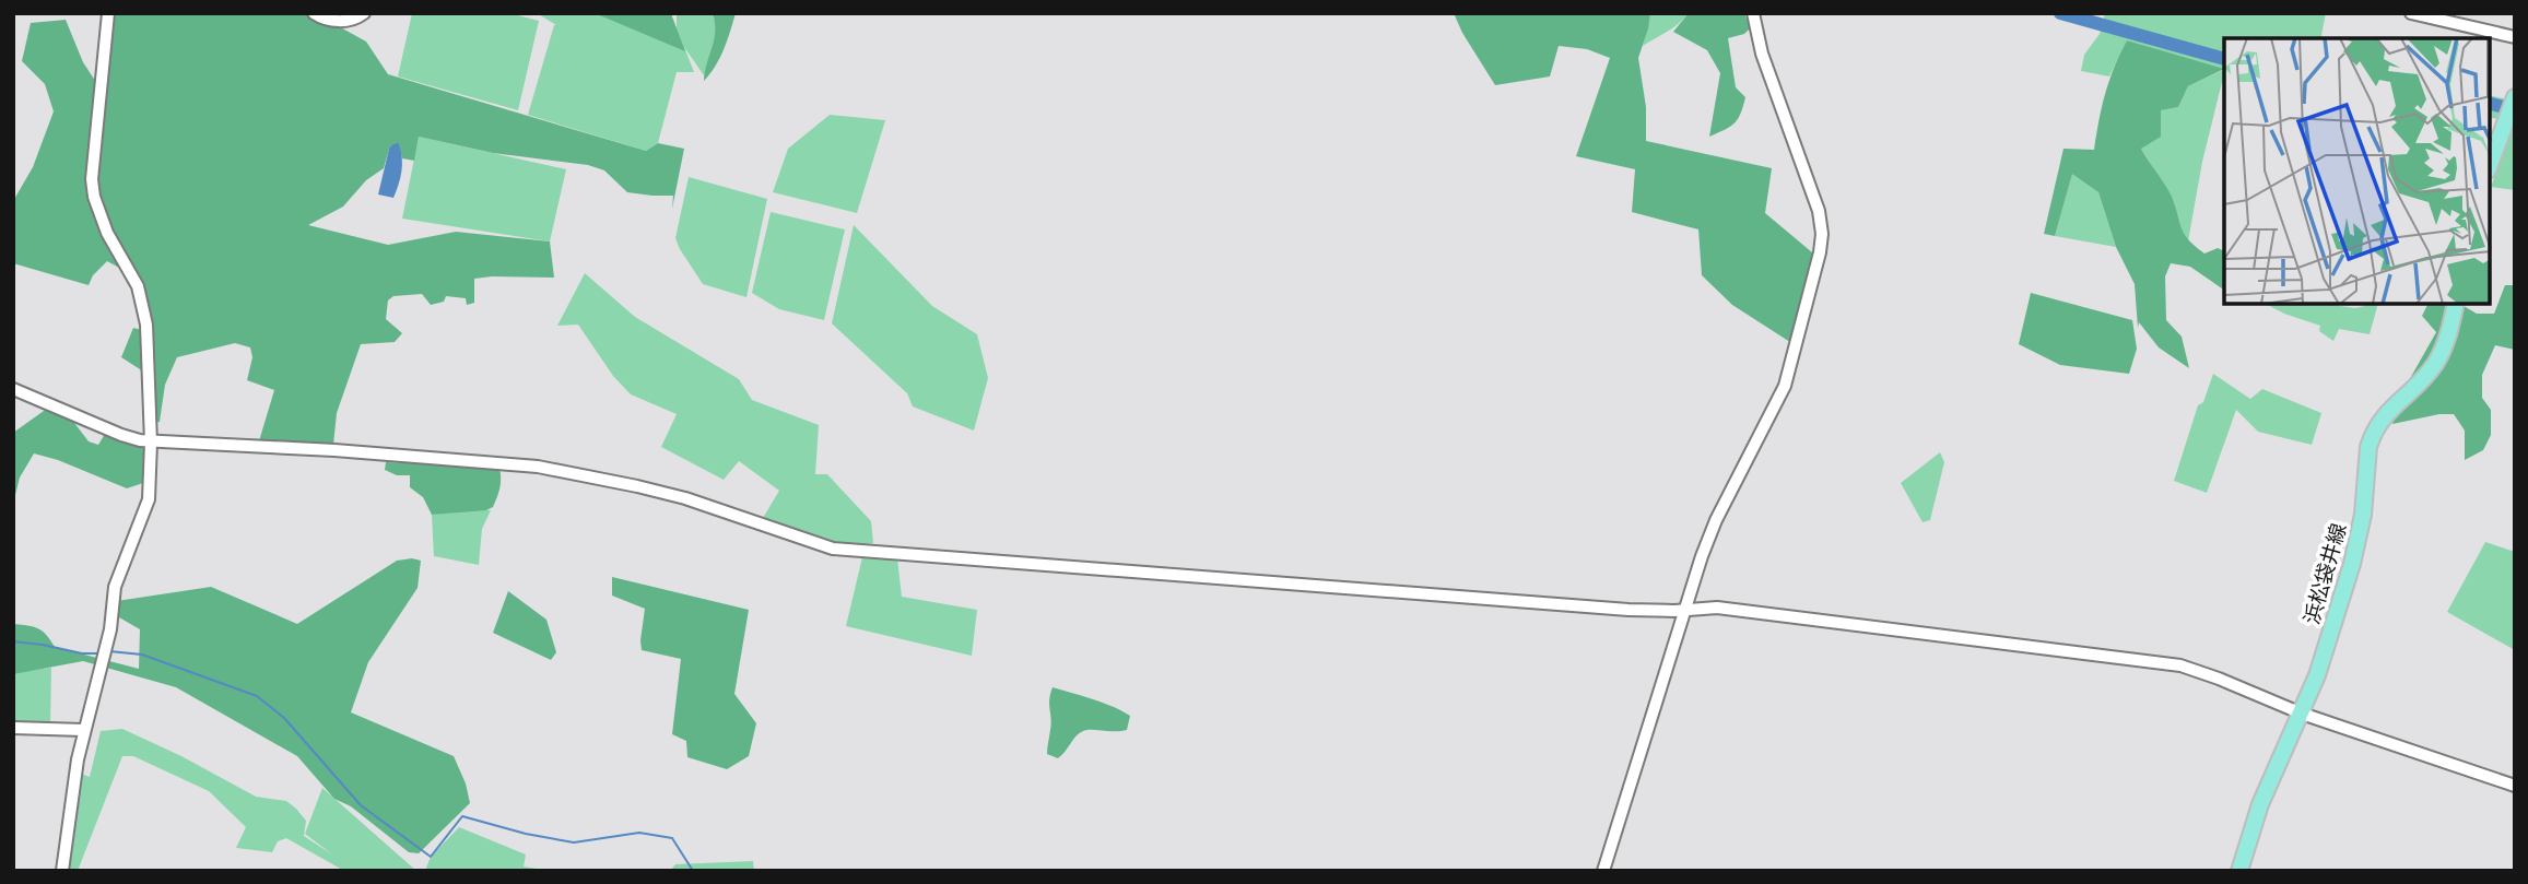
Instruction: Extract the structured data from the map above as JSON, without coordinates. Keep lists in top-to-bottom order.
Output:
{
  "streets": {
    "main road": ["浜松袋井線"]
  }
}
